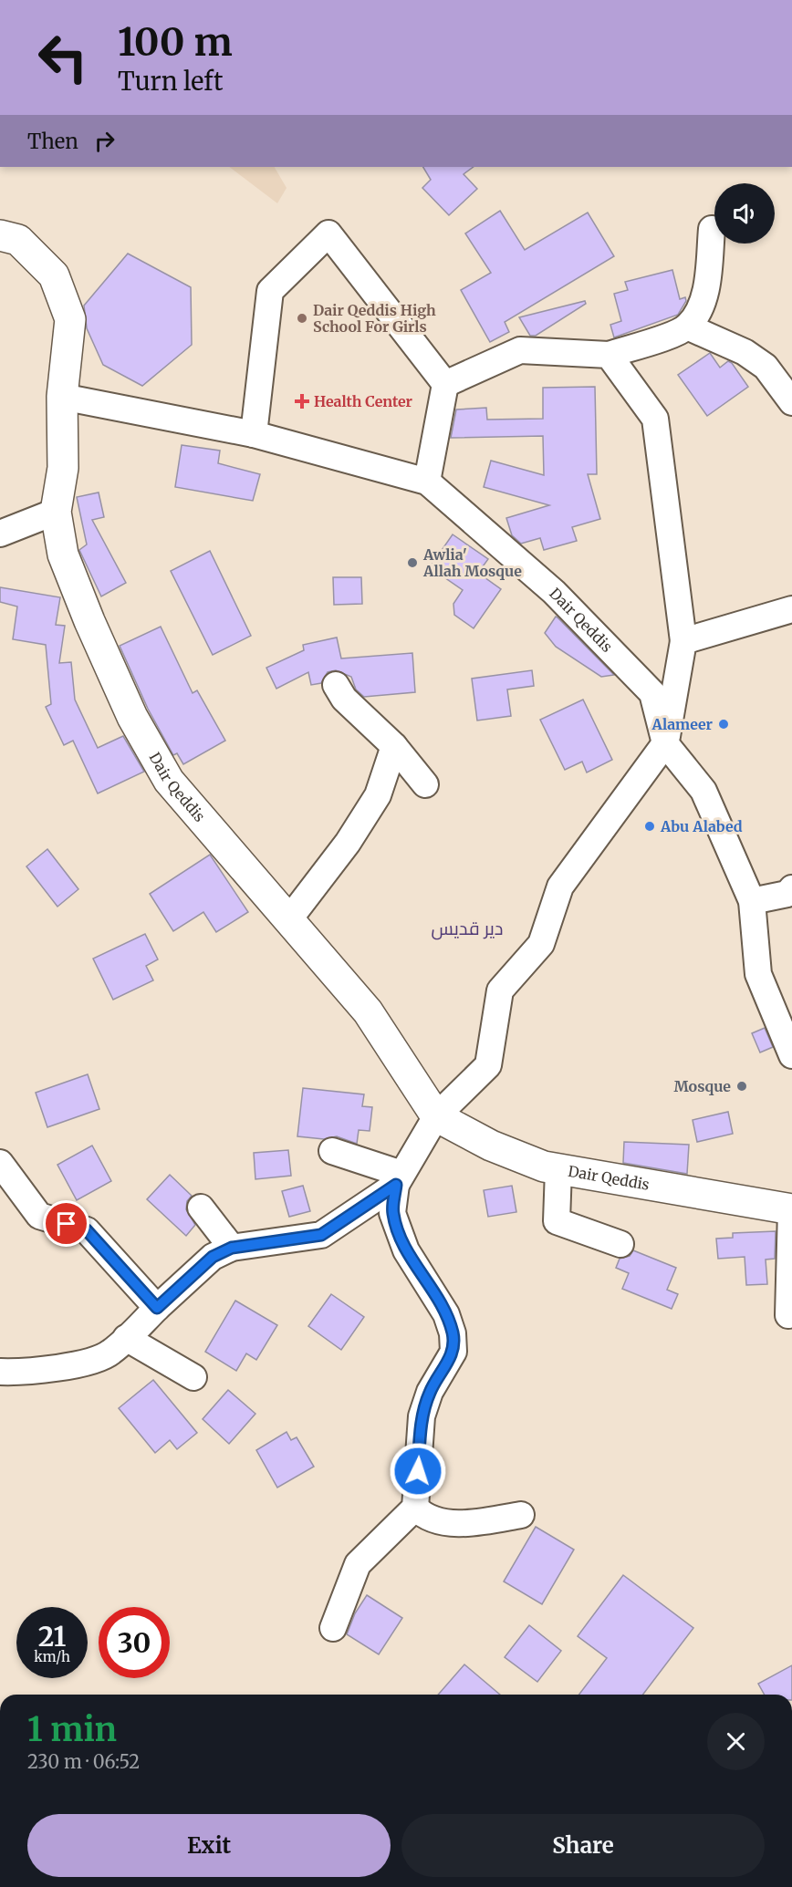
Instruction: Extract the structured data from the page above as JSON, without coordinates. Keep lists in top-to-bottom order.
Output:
{
  "streets": {
    "main road": ["Dair Qeddis"]
  },
  "districts": ["دير قديس"],
  "places": {
    "other": [
      "Dair Qeddis High School For Girls",
      "Awlia' Allah Mosque",
      "Alameer",
      "Abu Alabed",
      "Mosque"
    ],
    "health": ["Health Center"]
  },
  "page": {
    "turn": ["100 m", "Turn left"],
    "then": "Then",
    "speed": "21 km/h",
    "limit": "30",
    "heading": ["1 min", "230 m · 06:52"],
    "buttons": ["Exit", "Share"]
  }
}
